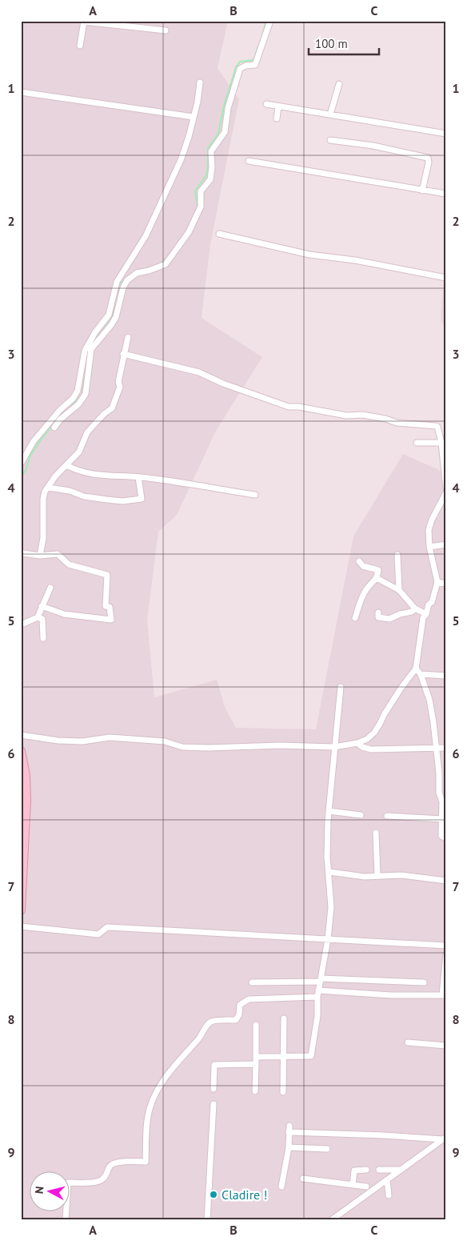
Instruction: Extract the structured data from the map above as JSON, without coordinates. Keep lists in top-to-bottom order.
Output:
{
  "places": ["Cladire !"],
  "scale_bar": "100 m",
  "north": "left",
  "grid": {
    "columns": ["A", "B", "C"],
    "rows": [
      "1",
      "2",
      "3",
      "4",
      "5",
      "6",
      "7",
      "8",
      "9"
    ]
  }
}
